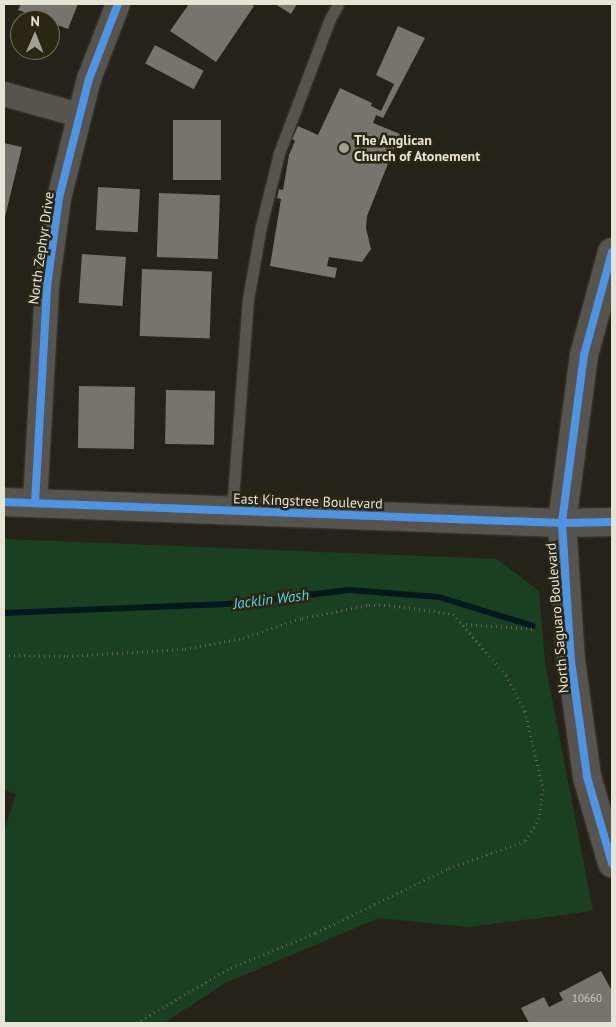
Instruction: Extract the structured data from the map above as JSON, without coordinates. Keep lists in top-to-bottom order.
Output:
{
  "streets": {
    "main road": ["East Kingstree Boulevard", "North Saguaro Boulevard"],
    "street": ["North Zephyr Drive"]
  },
  "crossings": [
    ["North Zephyr Drive", "East Kingstree Boulevard"],
    ["East Kingstree Boulevard", "North Saguaro Boulevard"]
  ],
  "water": ["Jacklin Wash"],
  "places": ["The Anglican Church of Atonement"],
  "house_numbers": ["10660"],
  "north": "top"
}
